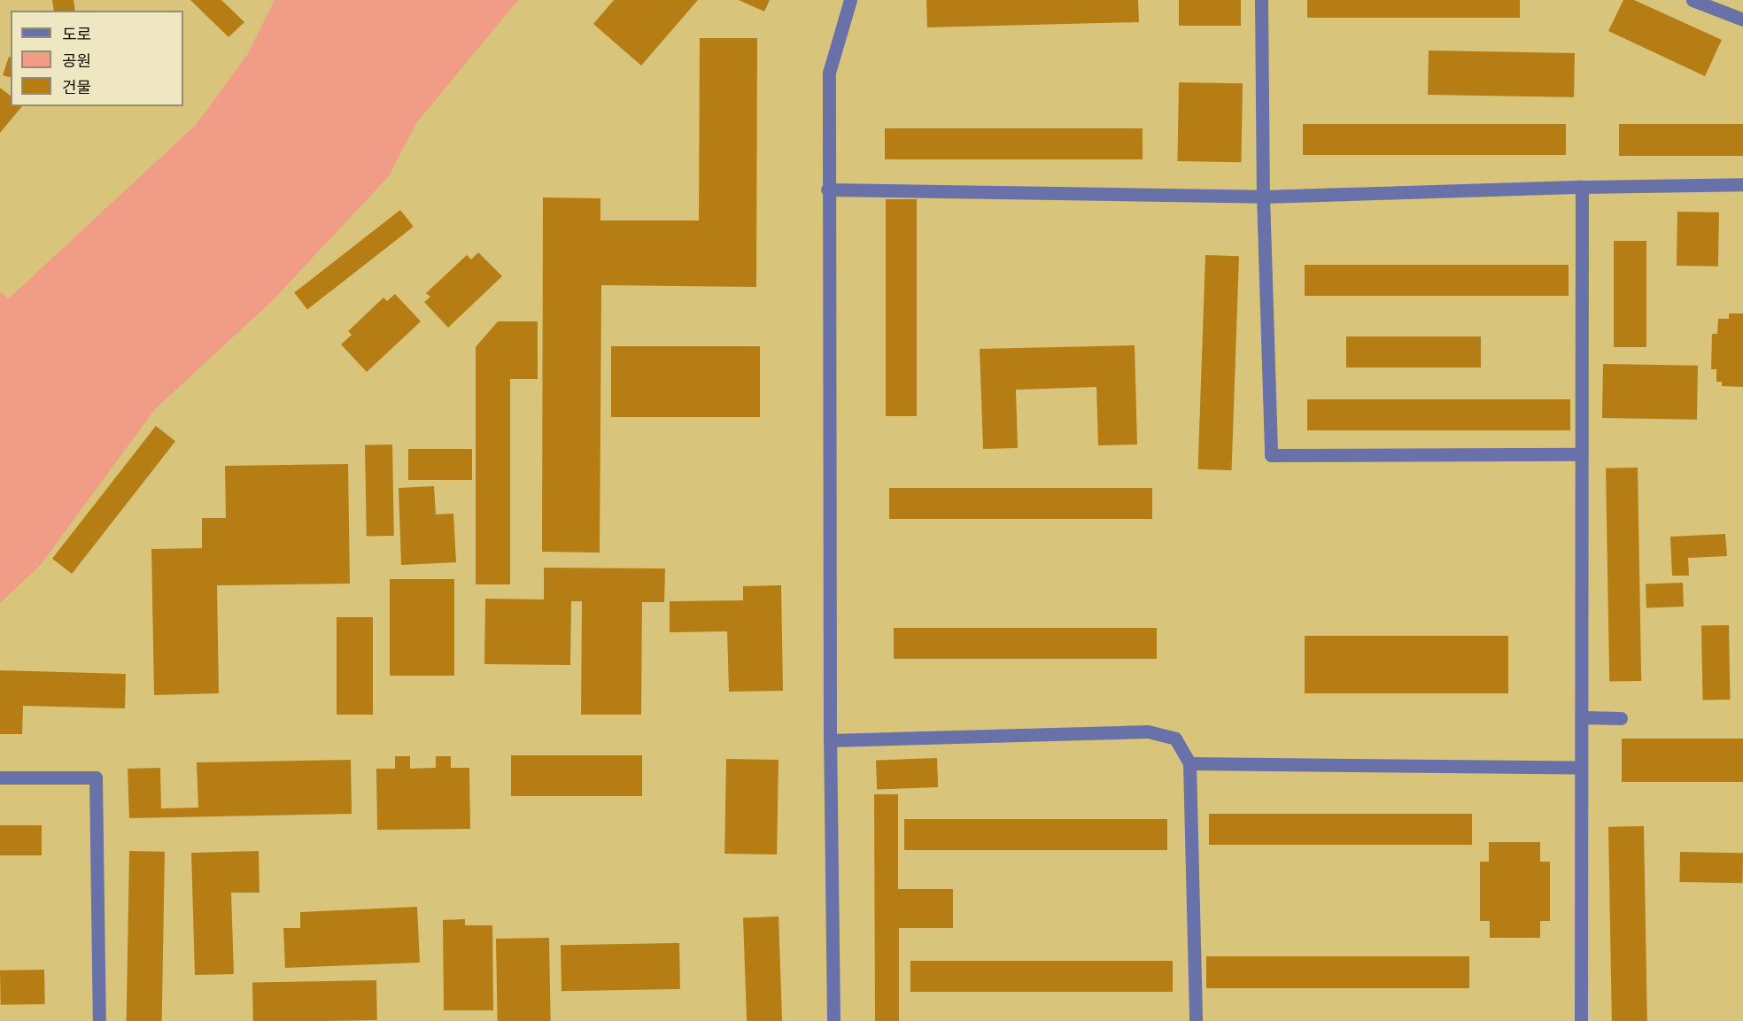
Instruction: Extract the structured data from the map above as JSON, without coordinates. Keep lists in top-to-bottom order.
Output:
{
  "legend": ["도로", "공원", "건물"]
}
